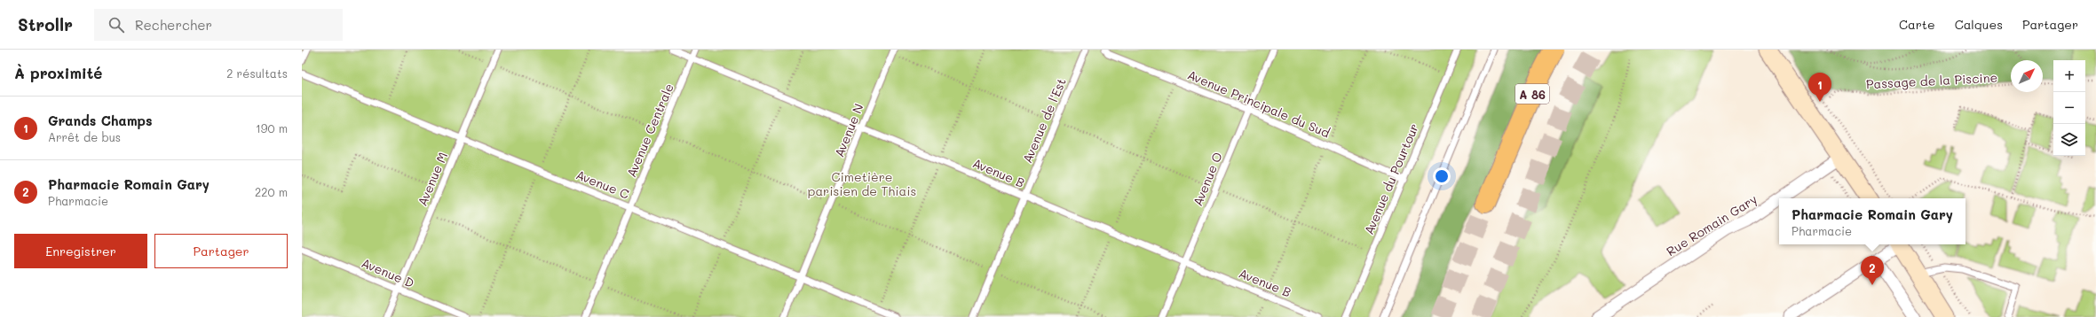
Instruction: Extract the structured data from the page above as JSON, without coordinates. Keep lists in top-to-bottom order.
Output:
{
  "streets": {
    "highway": ["A 86"],
    "street": ["Rue Romain Gary"],
    "lane": [
      "Avenue Principale du Sud",
      "Avenue de l'Est",
      "Avenue Centrale",
      "Avenue N",
      "Avenue B",
      "Avenue M",
      "Avenue O",
      "Avenue du Pourtour",
      "Avenue C",
      "Avenue D"
    ],
    "path": ["Passage de la Piscine"]
  },
  "crossings": [
    ["Avenue Principale du Sud", "Avenue O"],
    ["Avenue Principale du Sud", "Avenue du Pourtour"],
    ["Avenue de l'Est", "Avenue B"],
    ["Avenue Centrale", "Avenue B"],
    ["Avenue Centrale", "Avenue C"],
    ["Avenue N", "Avenue B"],
    ["Avenue N", "Avenue C"],
    ["Avenue B", "Avenue O"],
    ["Avenue M", "Avenue C"],
    ["Avenue M", "Avenue D"]
  ],
  "parks": ["Cimetière parisien de Thiais"],
  "north": "top right",
  "page": {
    "header": "Strollr",
    "search": "Rechercher",
    "nav": ["Carte", "Calques", "Partager"],
    "heading": ["À proximité", "2 résultats"],
    "map_buttons": ["+", "−"],
    "pins": ["1", "2"],
    "list": [
      {
        "mark": "1",
        "name": "Grands Champs",
        "note": "Arrêt de bus",
        "value": "190 m"
      },
      {
        "mark": "2",
        "name": "Pharmacie Romain Gary",
        "note": "Pharmacie",
        "value": "220 m"
      }
    ],
    "popup": ["Pharmacie Romain Gary", "Pharmacie"],
    "buttons": ["Enregistrer", "Partager"]
  }
}
